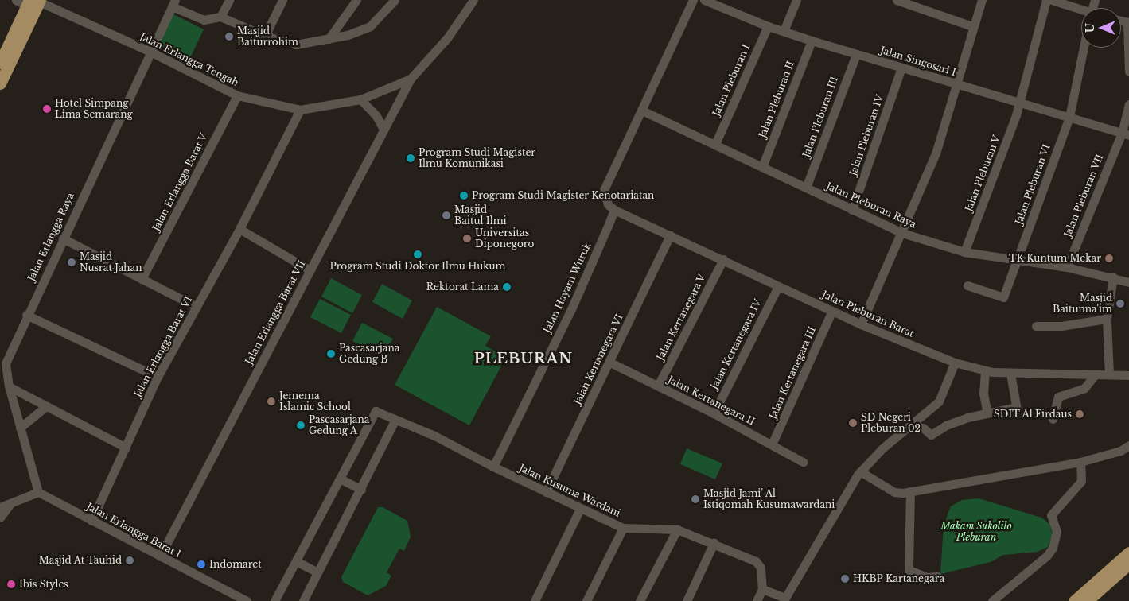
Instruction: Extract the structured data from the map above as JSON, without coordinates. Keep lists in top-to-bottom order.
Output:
{
  "streets": {
    "street": [
      "Jalan Erlangga Tengah",
      "Jalan Singosari I",
      "Jalan Pleburan I",
      "Jalan Pleburan II",
      "Jalan Pleburan III",
      "Jalan Pleburan IV",
      "Jalan Pleburan V",
      "Jalan Erlangga Barat V",
      "Jalan Pleburan VI",
      "Jalan Pleburan VII",
      "Jalan Pleburan Raya",
      "Jalan Erlangga Raya",
      "Jalan Hayam Wuruk",
      "Jalan Erlangga Barat VII",
      "Jalan Pleburan Barat",
      "Jalan Kertanegara V",
      "Jalan Kertanegara IV",
      "Jalan Erlangga Barat VI",
      "Jalan Kertanegara VI",
      "Jalan Kertanegara III",
      "Jalan Kertanegara II",
      "Jalan Kusuma Wardani",
      "Jalan Erlangga Barat I"
    ]
  },
  "crossings": [
    ["Jalan Erlangga Tengah", "Jalan Erlangga Barat V"],
    ["Jalan Erlangga Tengah", "Jalan Erlangga Raya"],
    ["Jalan Erlangga Tengah", "Jalan Erlangga Barat VII"],
    ["Jalan Erlangga Tengah", "Jalan Erlangga Barat VI"],
    ["Jalan Singosari I", "Jalan Pleburan I"],
    ["Jalan Singosari I", "Jalan Pleburan II"],
    ["Jalan Singosari I", "Jalan Pleburan III"],
    ["Jalan Singosari I", "Jalan Pleburan IV"],
    ["Jalan Singosari I", "Jalan Pleburan V"],
    ["Jalan Singosari I", "Jalan Pleburan VI"],
    ["Jalan Singosari I", "Jalan Pleburan VII"],
    ["Jalan Pleburan I", "Jalan Pleburan Raya"],
    ["Jalan Pleburan II", "Jalan Pleburan Raya"],
    ["Jalan Pleburan III", "Jalan Pleburan Raya"],
    ["Jalan Pleburan IV", "Jalan Pleburan Raya"],
    ["Jalan Pleburan V", "Jalan Pleburan Raya"],
    ["Jalan Pleburan VI", "Jalan Pleburan Raya"],
    ["Jalan Pleburan VII", "Jalan Pleburan Raya"],
    ["Jalan Erlangga Raya", "Jalan Erlangga Barat I"],
    ["Jalan Hayam Wuruk", "Jalan Pleburan Barat"],
    ["Jalan Hayam Wuruk", "Jalan Kusuma Wardani"],
    ["Jalan Erlangga Barat VII", "Jalan Erlangga Barat I"],
    ["Jalan Pleburan Barat", "Jalan Kertanegara V"],
    ["Jalan Pleburan Barat", "Jalan Kertanegara IV"],
    ["Jalan Pleburan Barat", "Jalan Kertanegara VI"],
    ["Jalan Pleburan Barat", "Jalan Kertanegara III"],
    ["Jalan Kertanegara V", "Jalan Kertanegara II"],
    ["Jalan Kertanegara IV", "Jalan Kertanegara II"],
    ["Jalan Erlangga Barat VI", "Jalan Erlangga Barat I"],
    ["Jalan Kertanegara VI", "Jalan Kertanegara II"],
    ["Jalan Kertanegara VI", "Jalan Kusuma Wardani"],
    ["Jalan Kertanegara III", "Jalan Kertanegara II"]
  ],
  "districts": ["PLEBURAN"],
  "parks": ["Makam Sukolilo Pleburan"],
  "places": [
    "Masjid Baiturrohim",
    "Hotel Simpang Lima Semarang",
    "Program Studi Magister Ilmu Komunikasi",
    "Program Studi Magister Kenotariatan",
    "Masjid Baitul Ilmi",
    "Universitas Diponegoro",
    "Program Studi Doktor Ilmu Hukum",
    "TK Kuntum Mekar",
    "Masjid Nusrat Jahan",
    "Rektorat Lama",
    "Masjid Baitunna'im",
    "Pascasarjana Gedung B",
    "Jemema Islamic School",
    "SDIT Al Firdaus",
    "SD Negeri Pleburan 02",
    "Pascasarjana Gedung A",
    "Masjid Jami' Al Istiqomah Kusumawardani",
    "Masjid At Tauhid",
    "Indomaret",
    "HKBP Kartanegara",
    "Ibis Styles"
  ],
  "north": "left"
}
